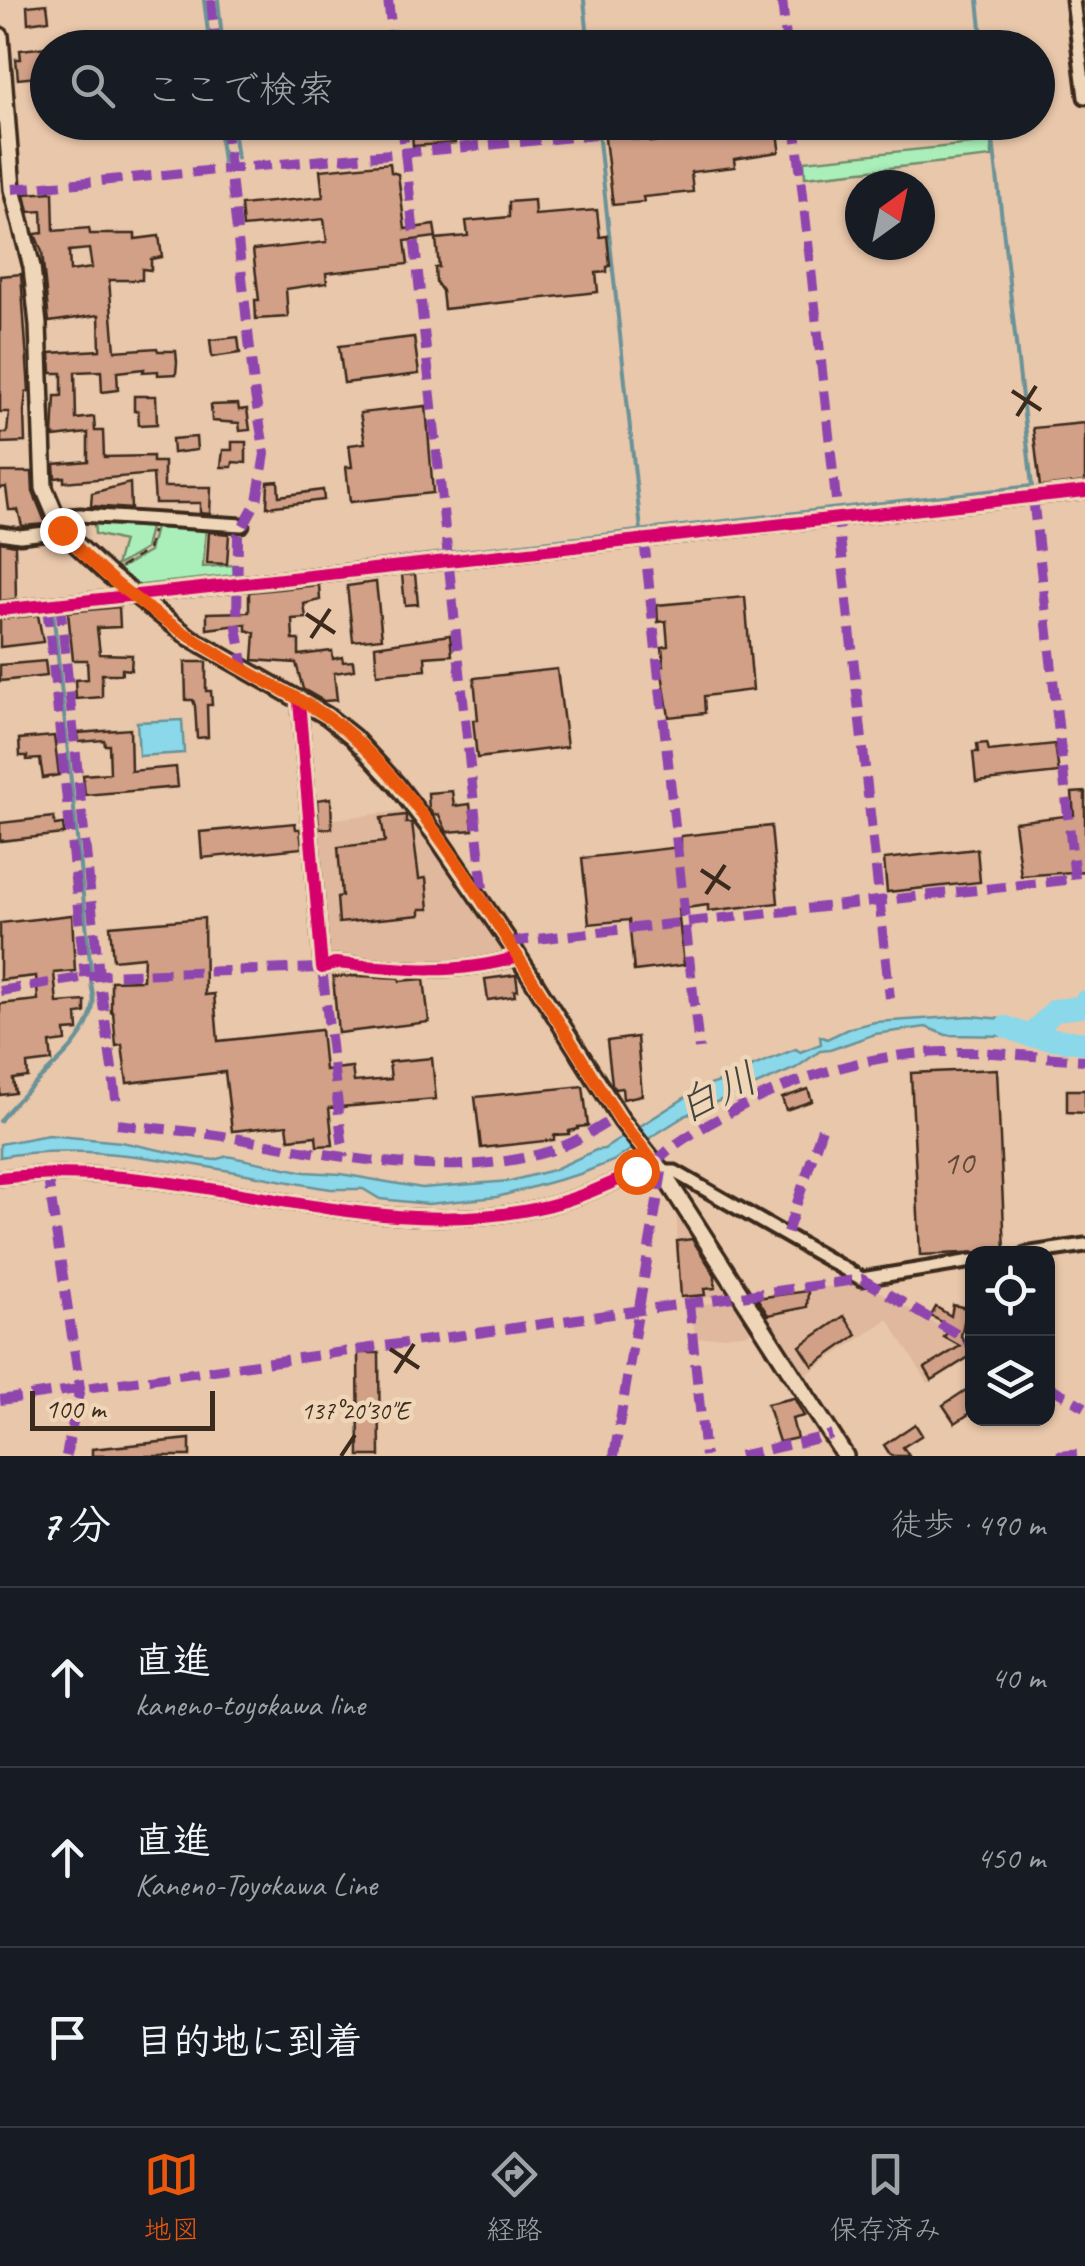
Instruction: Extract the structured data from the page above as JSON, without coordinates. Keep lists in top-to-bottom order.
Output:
{
  "water": ["白川"],
  "house_numbers": ["10"],
  "scale_bar": "100 m",
  "north": "top right",
  "page": {
    "search": "ここで検索",
    "scale": "100 m",
    "heading": ["7 分", "徒歩 · 490 m"],
    "list": [
      ["直進", "kaneno-toyokawa line", "40 m"],
      ["直進", "Kaneno-Toyokawa Line", "450 m"],
      "目的地に到着"
    ],
    "nav": ["地図", "経路", "保存済み"]
  },
  "coordinates": ["137°20'30\"E"]
}
